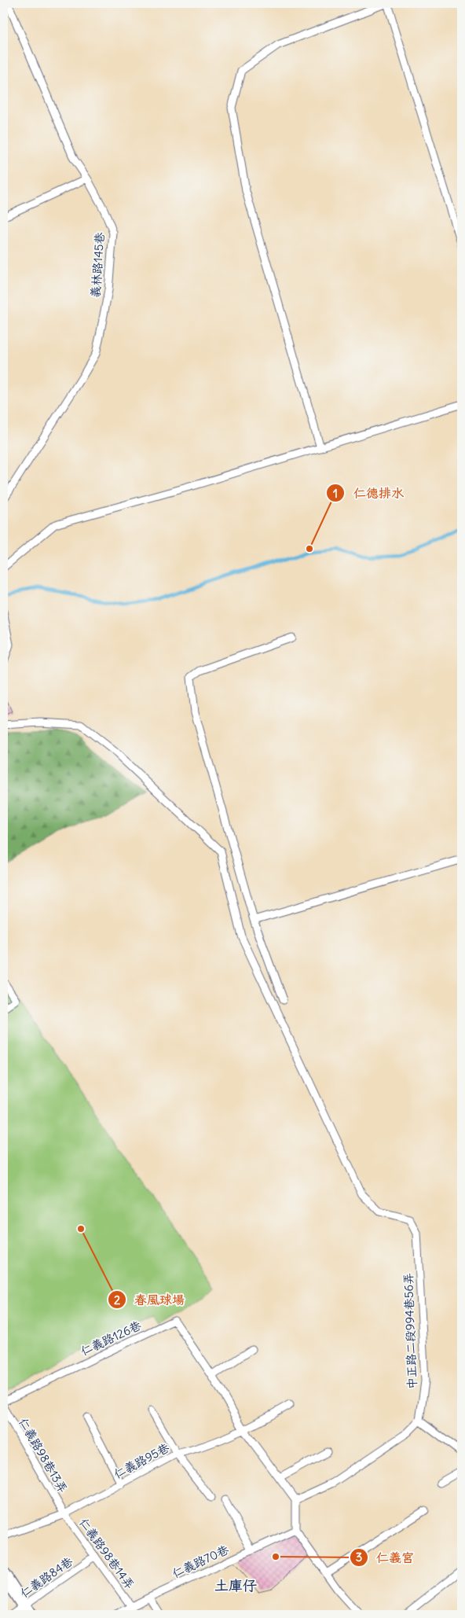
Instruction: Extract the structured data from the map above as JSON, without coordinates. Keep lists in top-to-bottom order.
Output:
{
  "streets": {
    "lane": [
      "義林路145巷",
      "中正路二段994巷56弄",
      "仁義路126巷",
      "仁義路98巷13弄",
      "仁義路95巷",
      "仁義路98巷14弄",
      "仁義路70巷",
      "仁義路84巷"
    ]
  },
  "crossings": [
    ["仁義路126巷", "仁義路95巷"],
    ["仁義路98巷13弄", "仁義路95巷"],
    ["仁義路98巷13弄", "仁義路98巷14弄"],
    ["仁義路95巷", "仁義路98巷14弄"],
    ["仁義路98巷14弄", "仁義路70巷"],
    ["仁義路98巷14弄", "仁義路84巷"]
  ],
  "districts": ["土庫仔"],
  "places": ["仁德排水", "春風球場", "仁義宮"]
}
